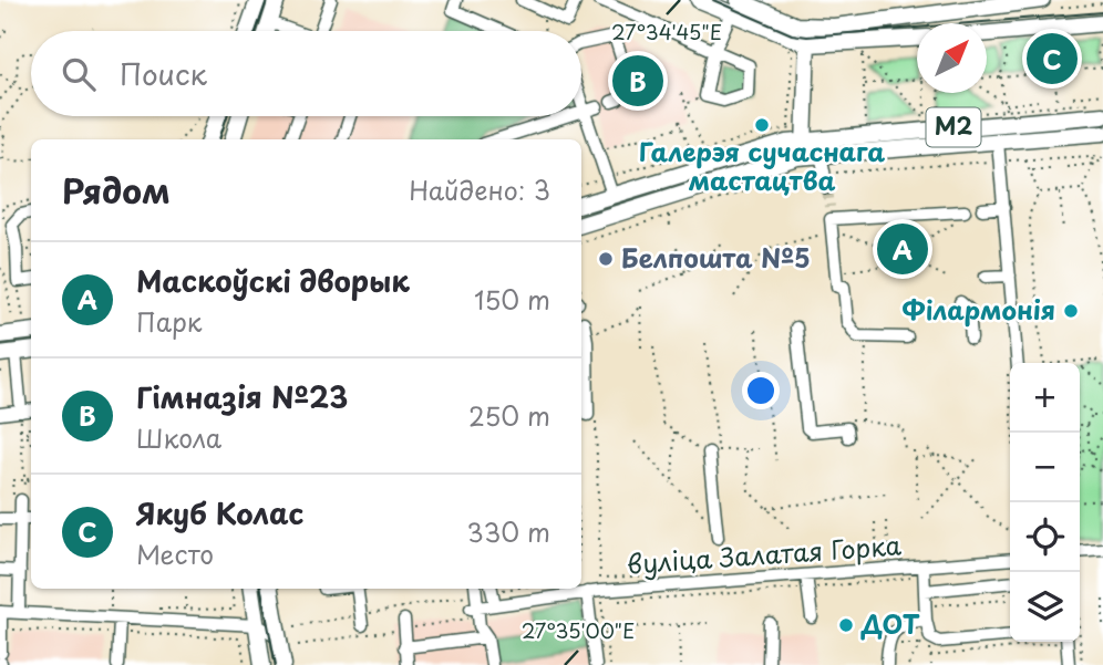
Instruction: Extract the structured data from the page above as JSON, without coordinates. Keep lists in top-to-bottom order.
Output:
{
  "streets": {
    "main road": ["М2"],
    "street": ["вуліца Залатая Горка"]
  },
  "places": [
    "Галерэя сучаснага мастацтва",
    "Белпошта №5",
    "Філармонія",
    "ДОТ"
  ],
  "north": "top right",
  "page": {
    "pins": ["C", "B", "A"],
    "search": "Поиск",
    "heading": ["Рядом", "Найдено: 3"],
    "list": [
      {
        "mark": "A",
        "name": "Маскоўскі дворык",
        "note": "Парк",
        "value": "150 m"
      },
      {
        "mark": "B",
        "name": "Гімназія №23",
        "note": "Школа",
        "value": "250 m"
      },
      {
        "mark": "C",
        "name": "Якуб Колас",
        "note": "Место",
        "value": "330 m"
      }
    ],
    "map_buttons": ["+", "−"]
  },
  "coordinates": ["27°34'45\"E", "27°35'00\"E"]
}
